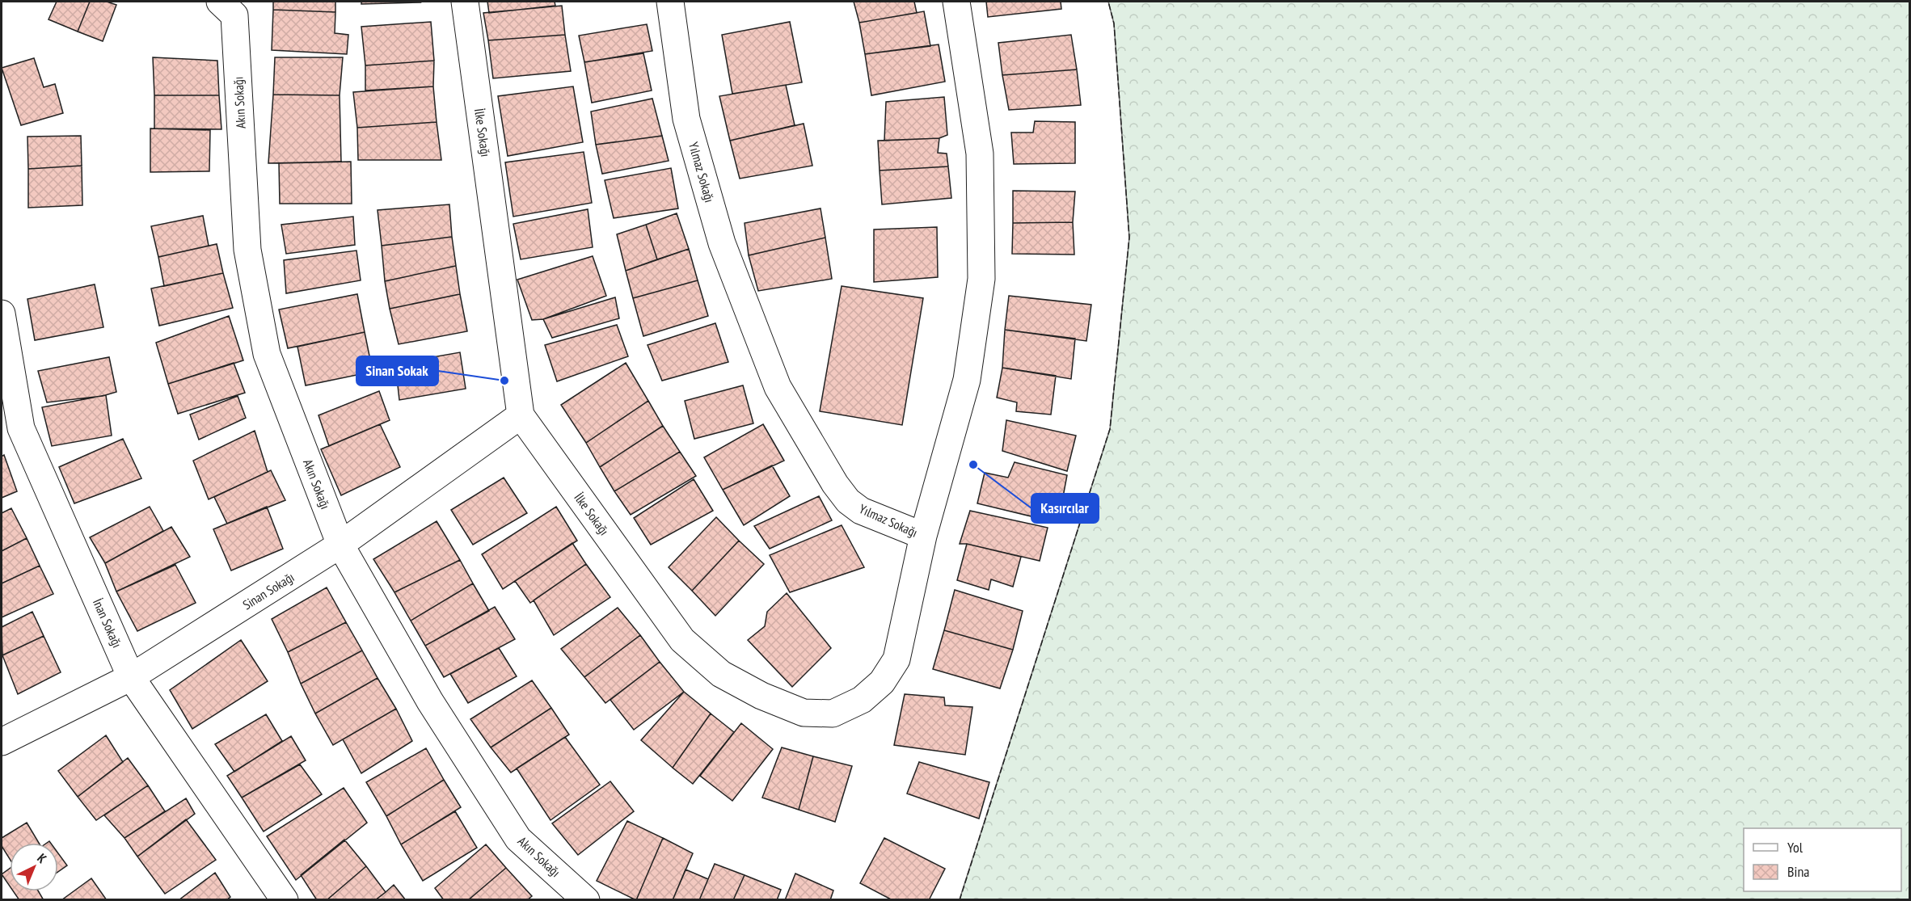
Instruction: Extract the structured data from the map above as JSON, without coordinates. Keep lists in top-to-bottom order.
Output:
{
  "streets": {
    "street": [
      "Akın Sokağı",
      "İlke Sokağı",
      "Yılmaz Sokağı",
      "Sinan Sokağı",
      "İnan Sokağı"
    ]
  },
  "crossings": [
    ["Akın Sokağı", "Sinan Sokağı"],
    ["İlke Sokağı", "Yılmaz Sokağı"],
    ["İlke Sokağı", "Sinan Sokağı"],
    ["Sinan Sokağı", "İnan Sokağı"]
  ],
  "places": ["Sinan Sokak", "Kasırcılar"],
  "legend": ["Yol", "Bina"],
  "north": "top right"
}
